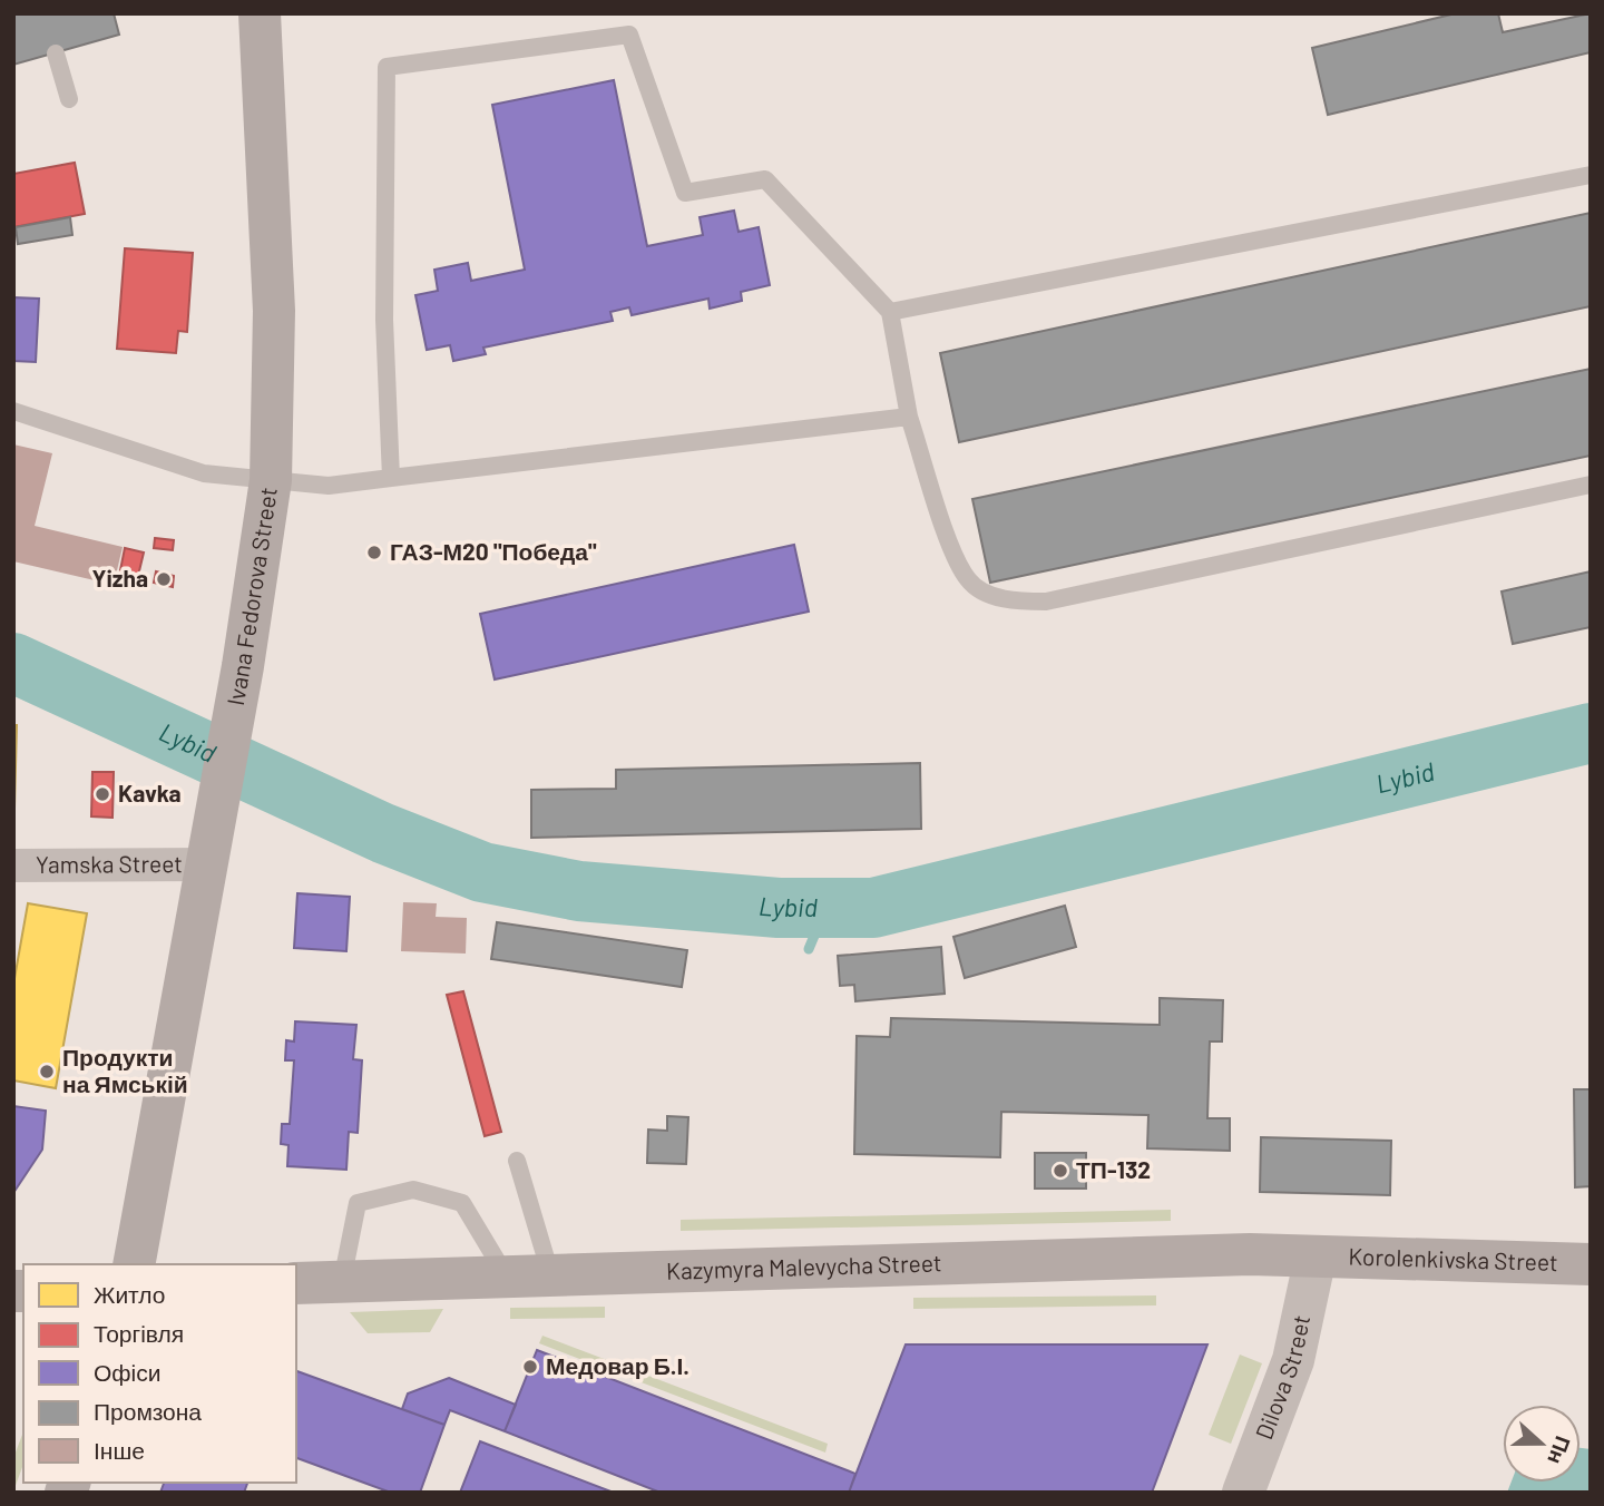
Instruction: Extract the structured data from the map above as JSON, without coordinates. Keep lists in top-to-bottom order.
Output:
{
  "streets": {
    "main road": ["Ivana Fedorova Street", "Korolenkivska Street", "Kazymyra Malevycha Street"],
    "street": ["Yamska Street", "Dilova Street"]
  },
  "crossings": [
    ["Ivana Fedorova Street", "Yamska Street"],
    ["Korolenkivska Street", "Kazymyra Malevycha Street"],
    ["Korolenkivska Street", "Dilova Street"],
    ["Kazymyra Malevycha Street", "Dilova Street"]
  ],
  "water": ["Lybid"],
  "places": [
    "ГАЗ-М20 \"Победа\"",
    "Yizha",
    "Kavka",
    "Продукти на Ямській",
    "ТП-132",
    "Медовар Б.І."
  ],
  "legend": [
    "Житло",
    "Торгівля",
    "Офіси",
    "Промзона",
    "Інше"
  ],
  "north": "right"
}
